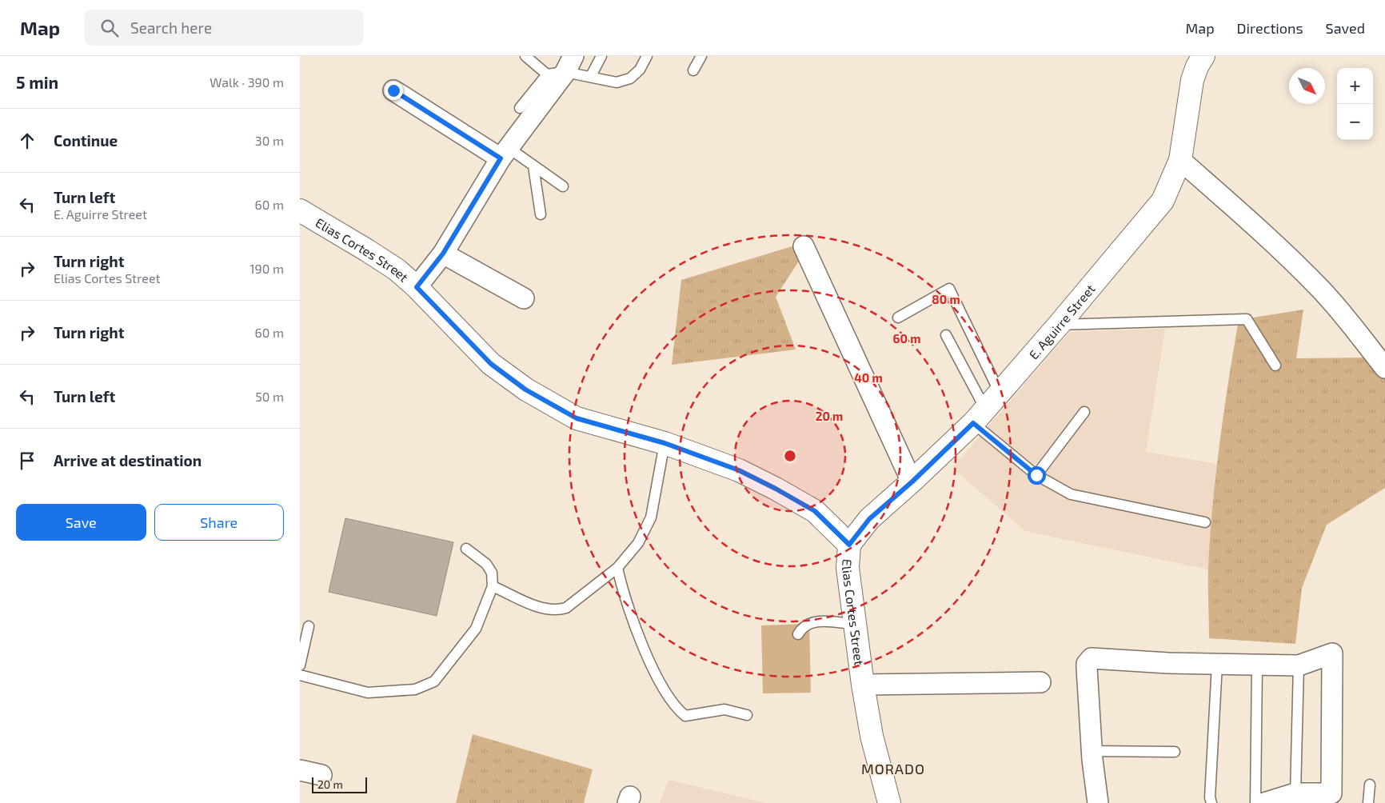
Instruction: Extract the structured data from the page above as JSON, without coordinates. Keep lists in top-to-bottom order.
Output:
{
  "streets": {
    "street": ["Elias Cortes Street", "E. Aguirre Street"]
  },
  "crossings": [
    ["Elias Cortes Street", "E. Aguirre Street"]
  ],
  "districts": ["MORADO"],
  "scale_bar": "20 m",
  "north": "bottom right",
  "page": {
    "header": "Map",
    "search": "Search here",
    "nav": ["Map", "Directions", "Saved"],
    "heading": ["5 min", "Walk · 390 m"],
    "map_buttons": ["+", "−"],
    "list": [
      ["Continue", "30 m"],
      ["Turn left", "E. Aguirre Street", "60 m"],
      ["Turn right", "Elias Cortes Street", "190 m"],
      ["Turn right", "60 m"],
      ["Turn left", "50 m"],
      "Arrive at destination"
    ],
    "buttons": ["Save", "Share"],
    "scale": "20 m"
  },
  "rings": [
    "80 m",
    "60 m",
    "40 m",
    "20 m"
  ]
}
